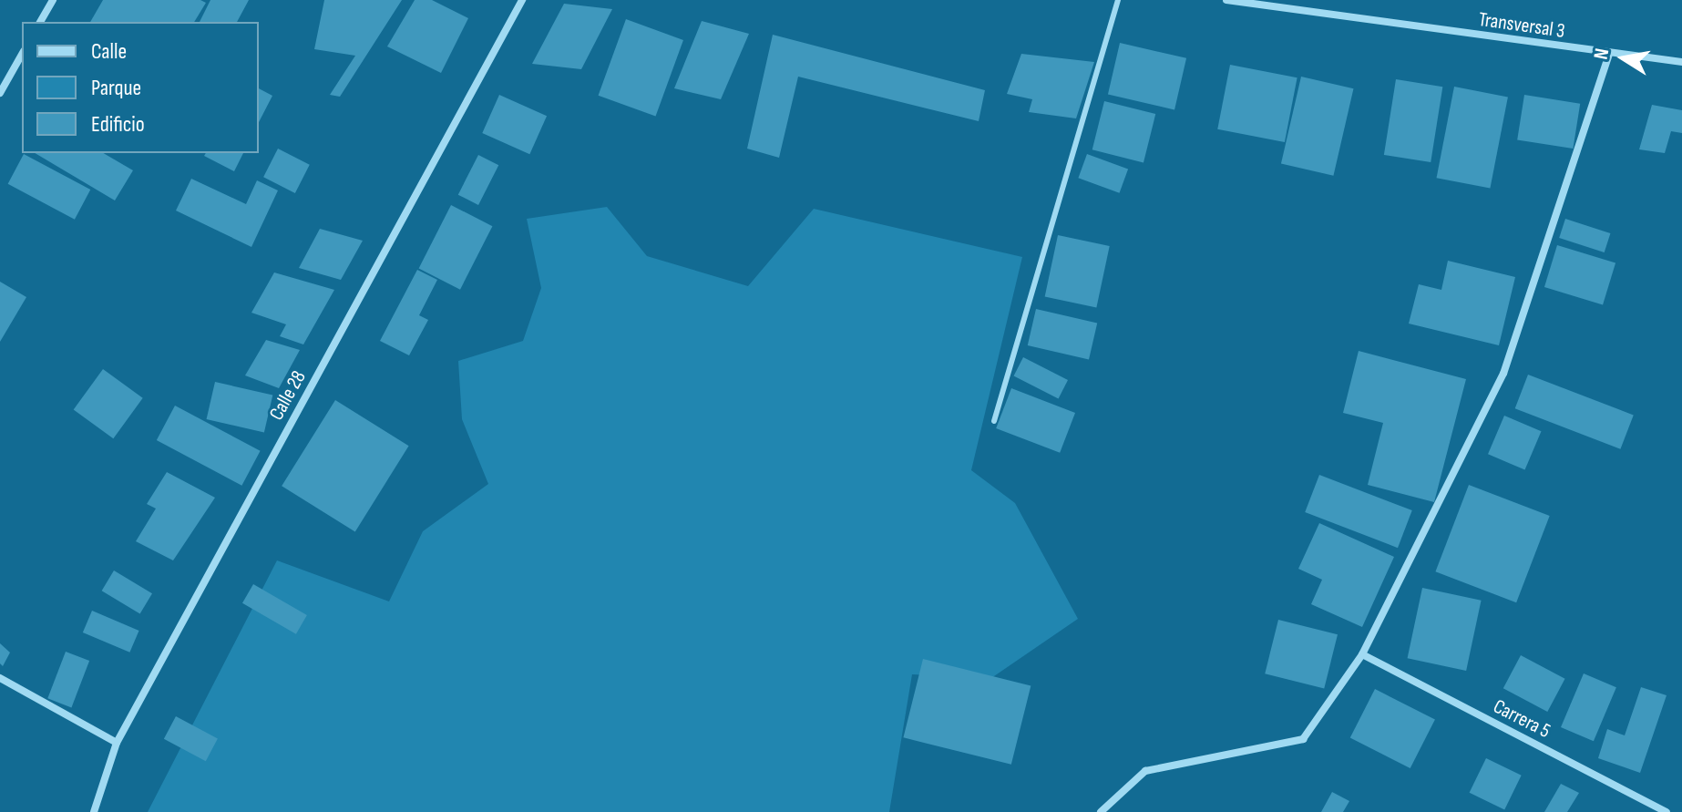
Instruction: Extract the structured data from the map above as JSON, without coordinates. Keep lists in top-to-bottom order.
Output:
{
  "streets": {
    "street": ["Transversal 3", "Calle 28", "Carrera 5"]
  },
  "legend": ["Calle", "Parque", "Edificio"],
  "north": "left"
}
